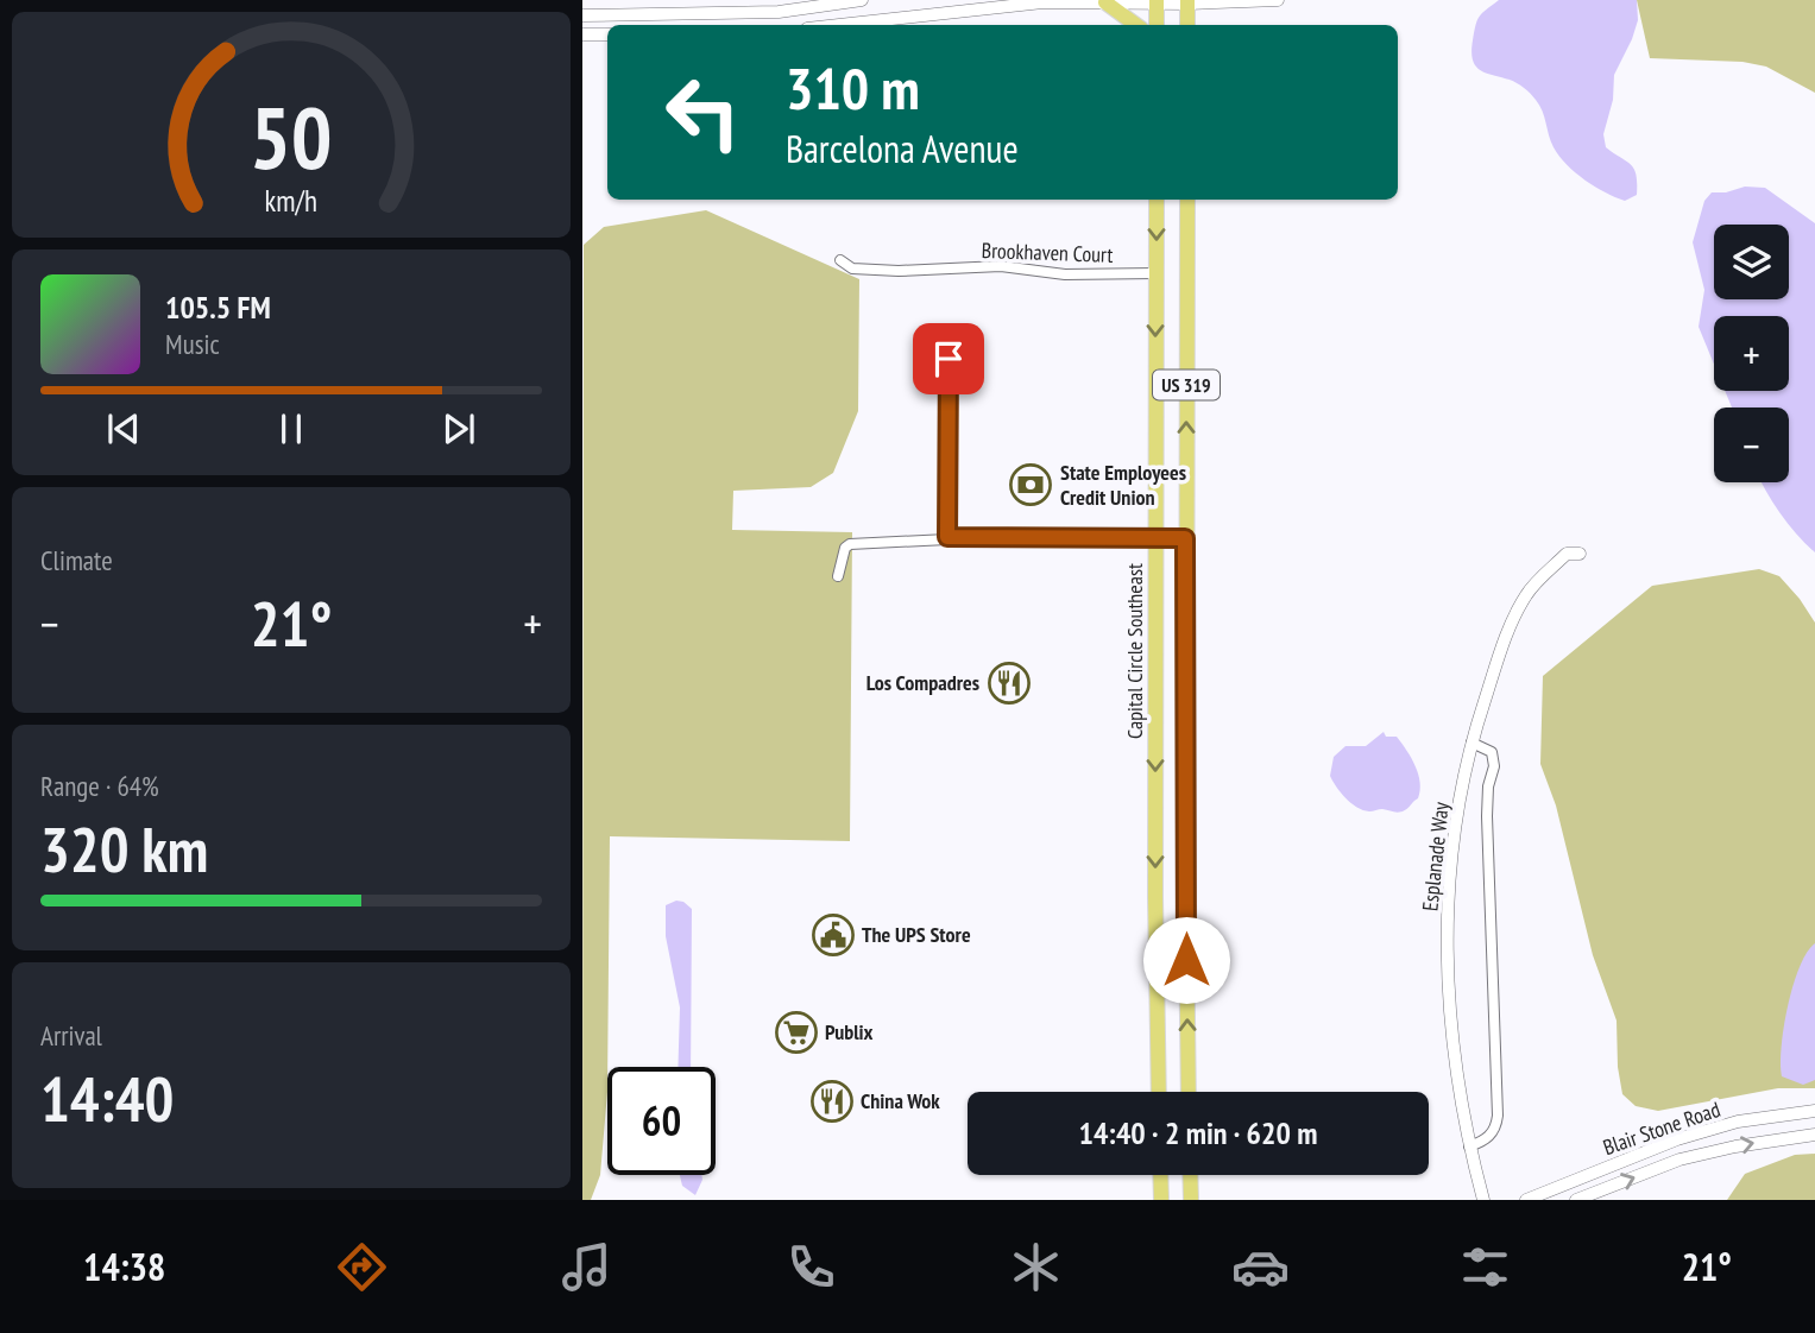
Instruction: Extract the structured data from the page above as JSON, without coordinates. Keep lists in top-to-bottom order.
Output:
{
  "streets": {
    "main road": ["US 319", "Capital Circle Southeast"],
    "street": ["Brookhaven Court", "Esplanade Way", "Blair Stone Road"]
  },
  "crossings": [
    ["Brookhaven Court", "Capital Circle Southeast"]
  ],
  "places": {
    "bank": ["State Employees Credit Union"],
    "restaurant": ["Los Compadres", "China Wok"],
    "public building": ["The UPS Store"],
    "supermarket": ["Publix"]
  },
  "page": {
    "turn": ["310 m", "Barcelona Avenue"],
    "map_buttons": ["+", "−"],
    "song": ["105.5 FM", "Music"],
    "tile": [
      "Climate",
      ["Range · 64%", "320 km"],
      ["Arrival", "14:40"]
    ],
    "heat": ["−", "21°", "+"],
    "limit": "60",
    "trip": "14:40 · 2 min · 620 m",
    "tabs": ["14:38", "21°"],
    "gauge": ["50", "km/h"]
  }
}
